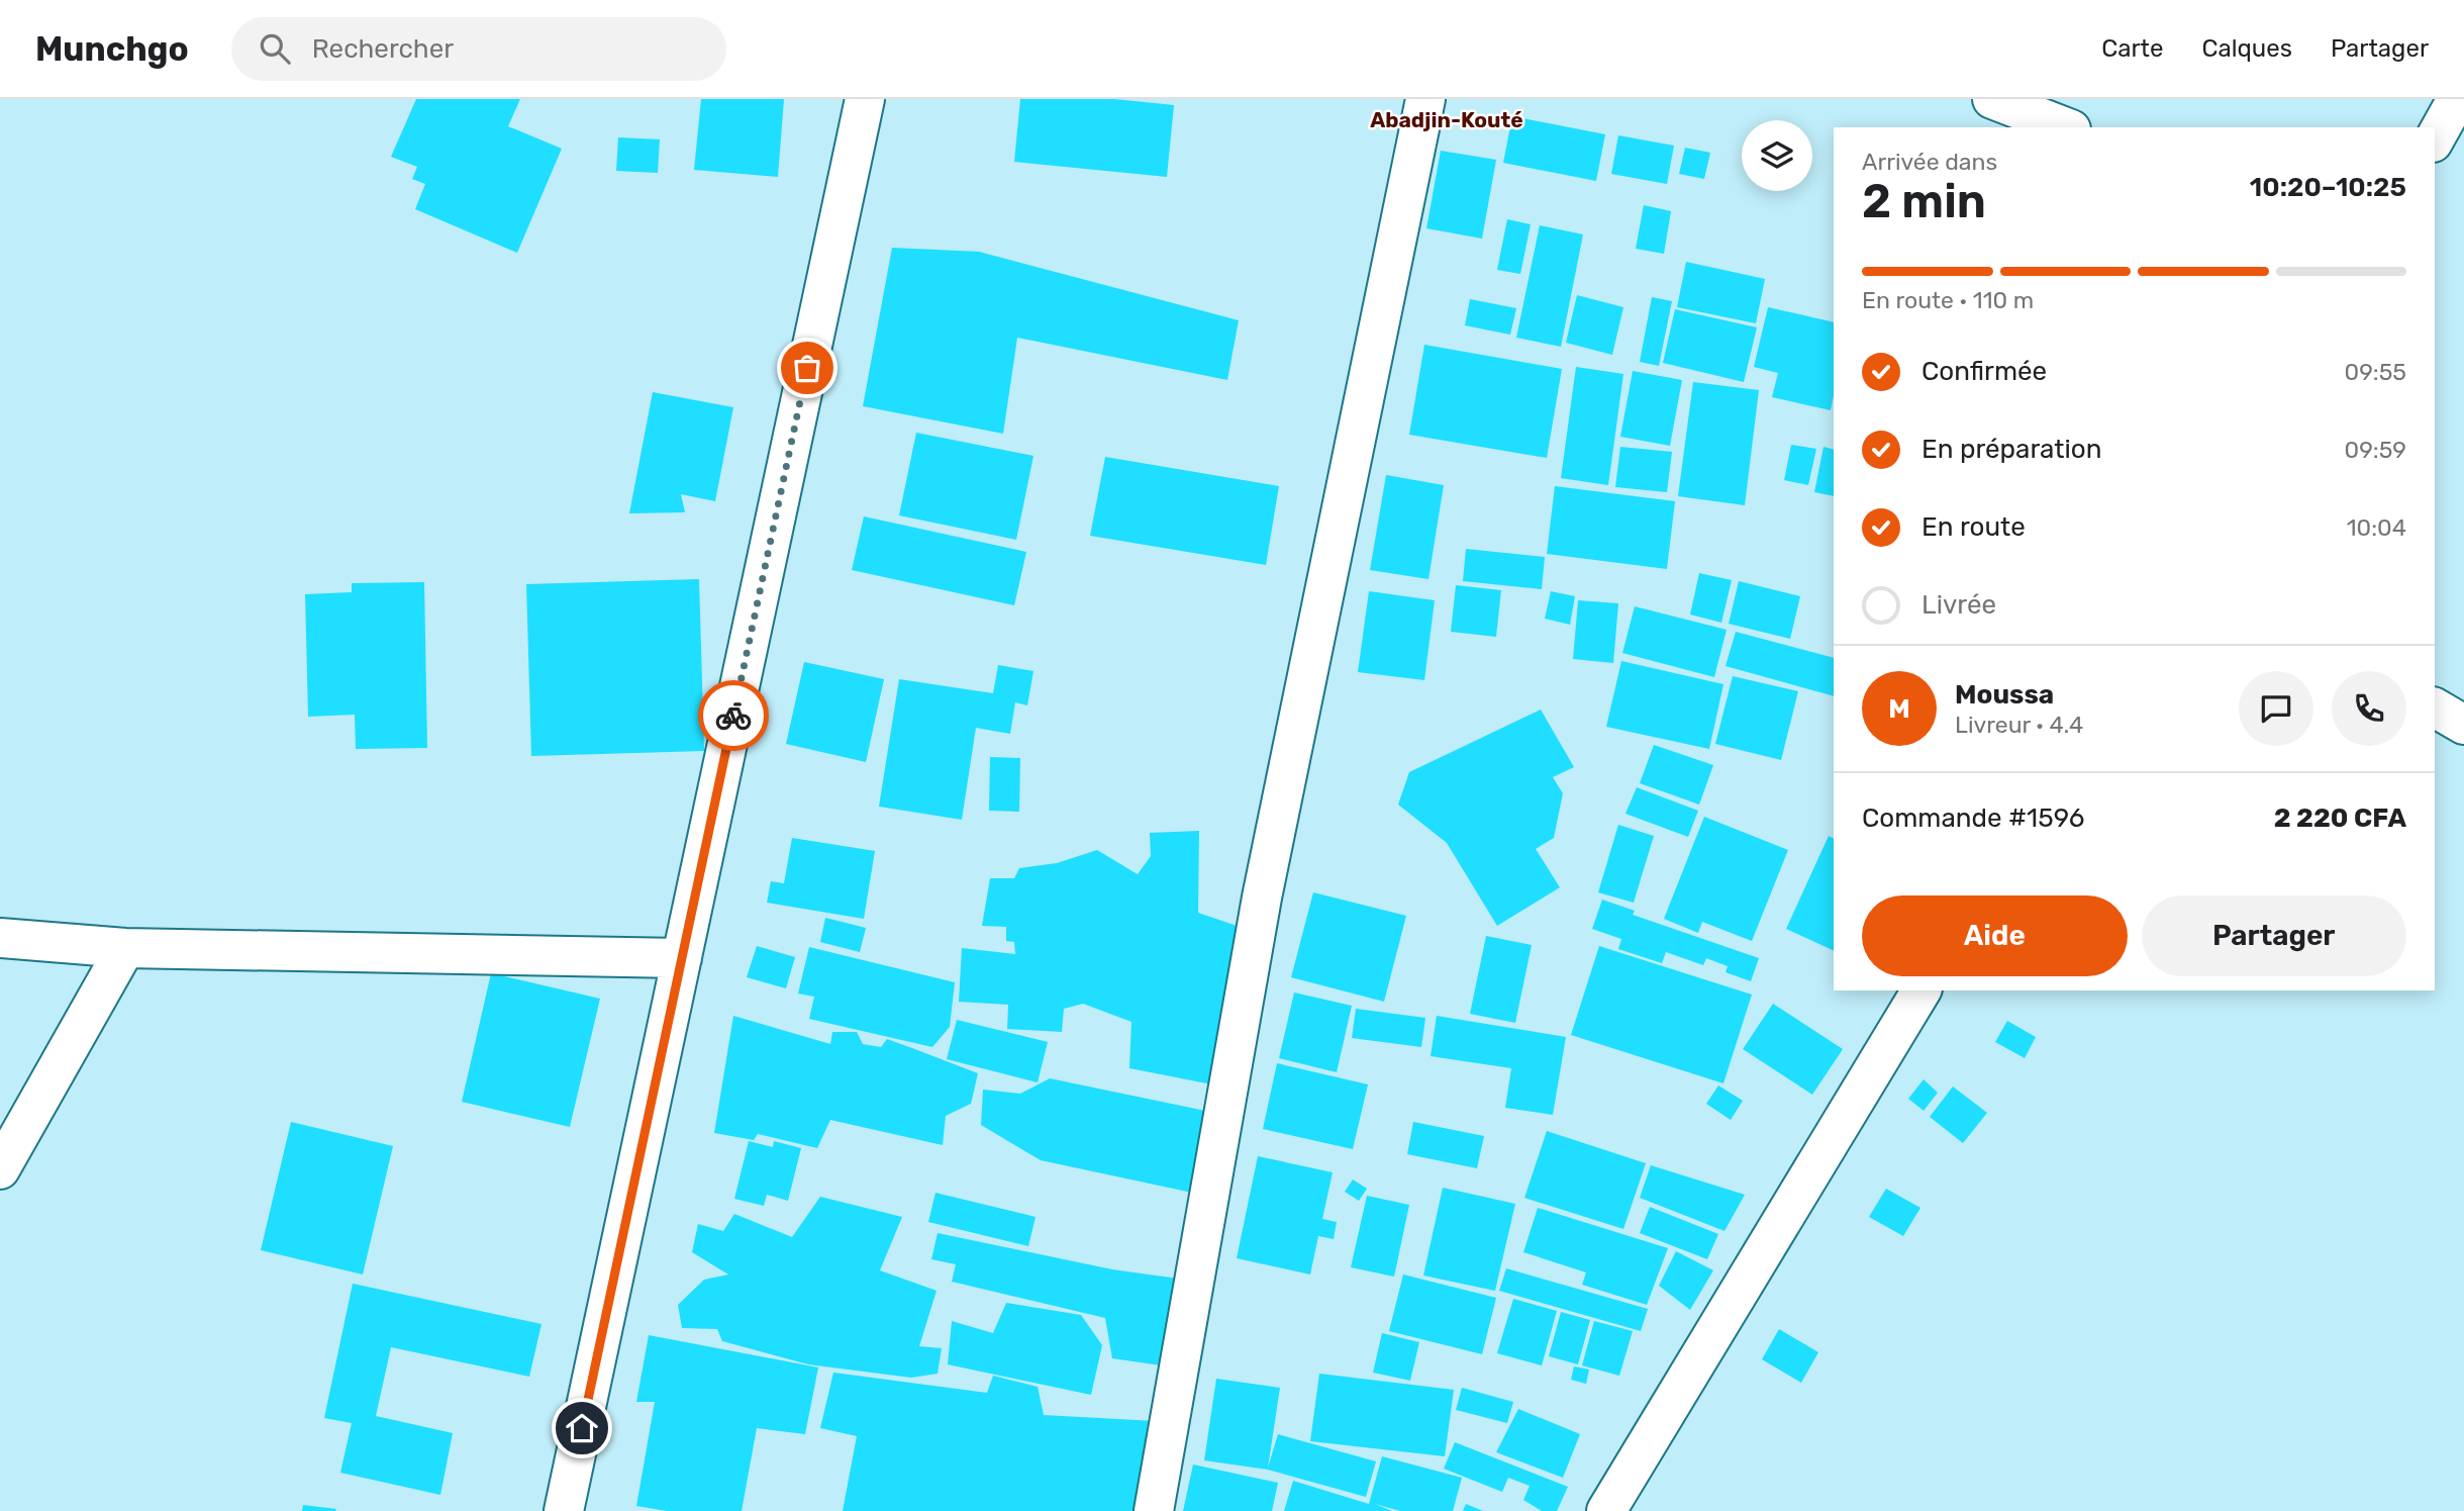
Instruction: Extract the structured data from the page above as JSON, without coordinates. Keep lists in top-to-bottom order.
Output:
{
  "districts": ["Abadjin-Kouté"],
  "page": {
    "header": "Munchgo",
    "search": "Rechercher",
    "nav": ["Carte", "Calques", "Partager"],
    "heading": ["2 min", "Arrivée dans", "10:20–10:25"],
    "panel": [
      "Moussa",
      "Livreur · 4.4",
      "Commande #1596",
      "2 220 CFA"
    ],
    "bar": "En route · 110 m",
    "list": [
      ["Confirmée", "09:55"],
      ["En préparation", "09:59"],
      ["En route", "10:04"],
      "Livrée"
    ],
    "round": "M",
    "buttons": ["Aide", "Partager"]
  }
}
